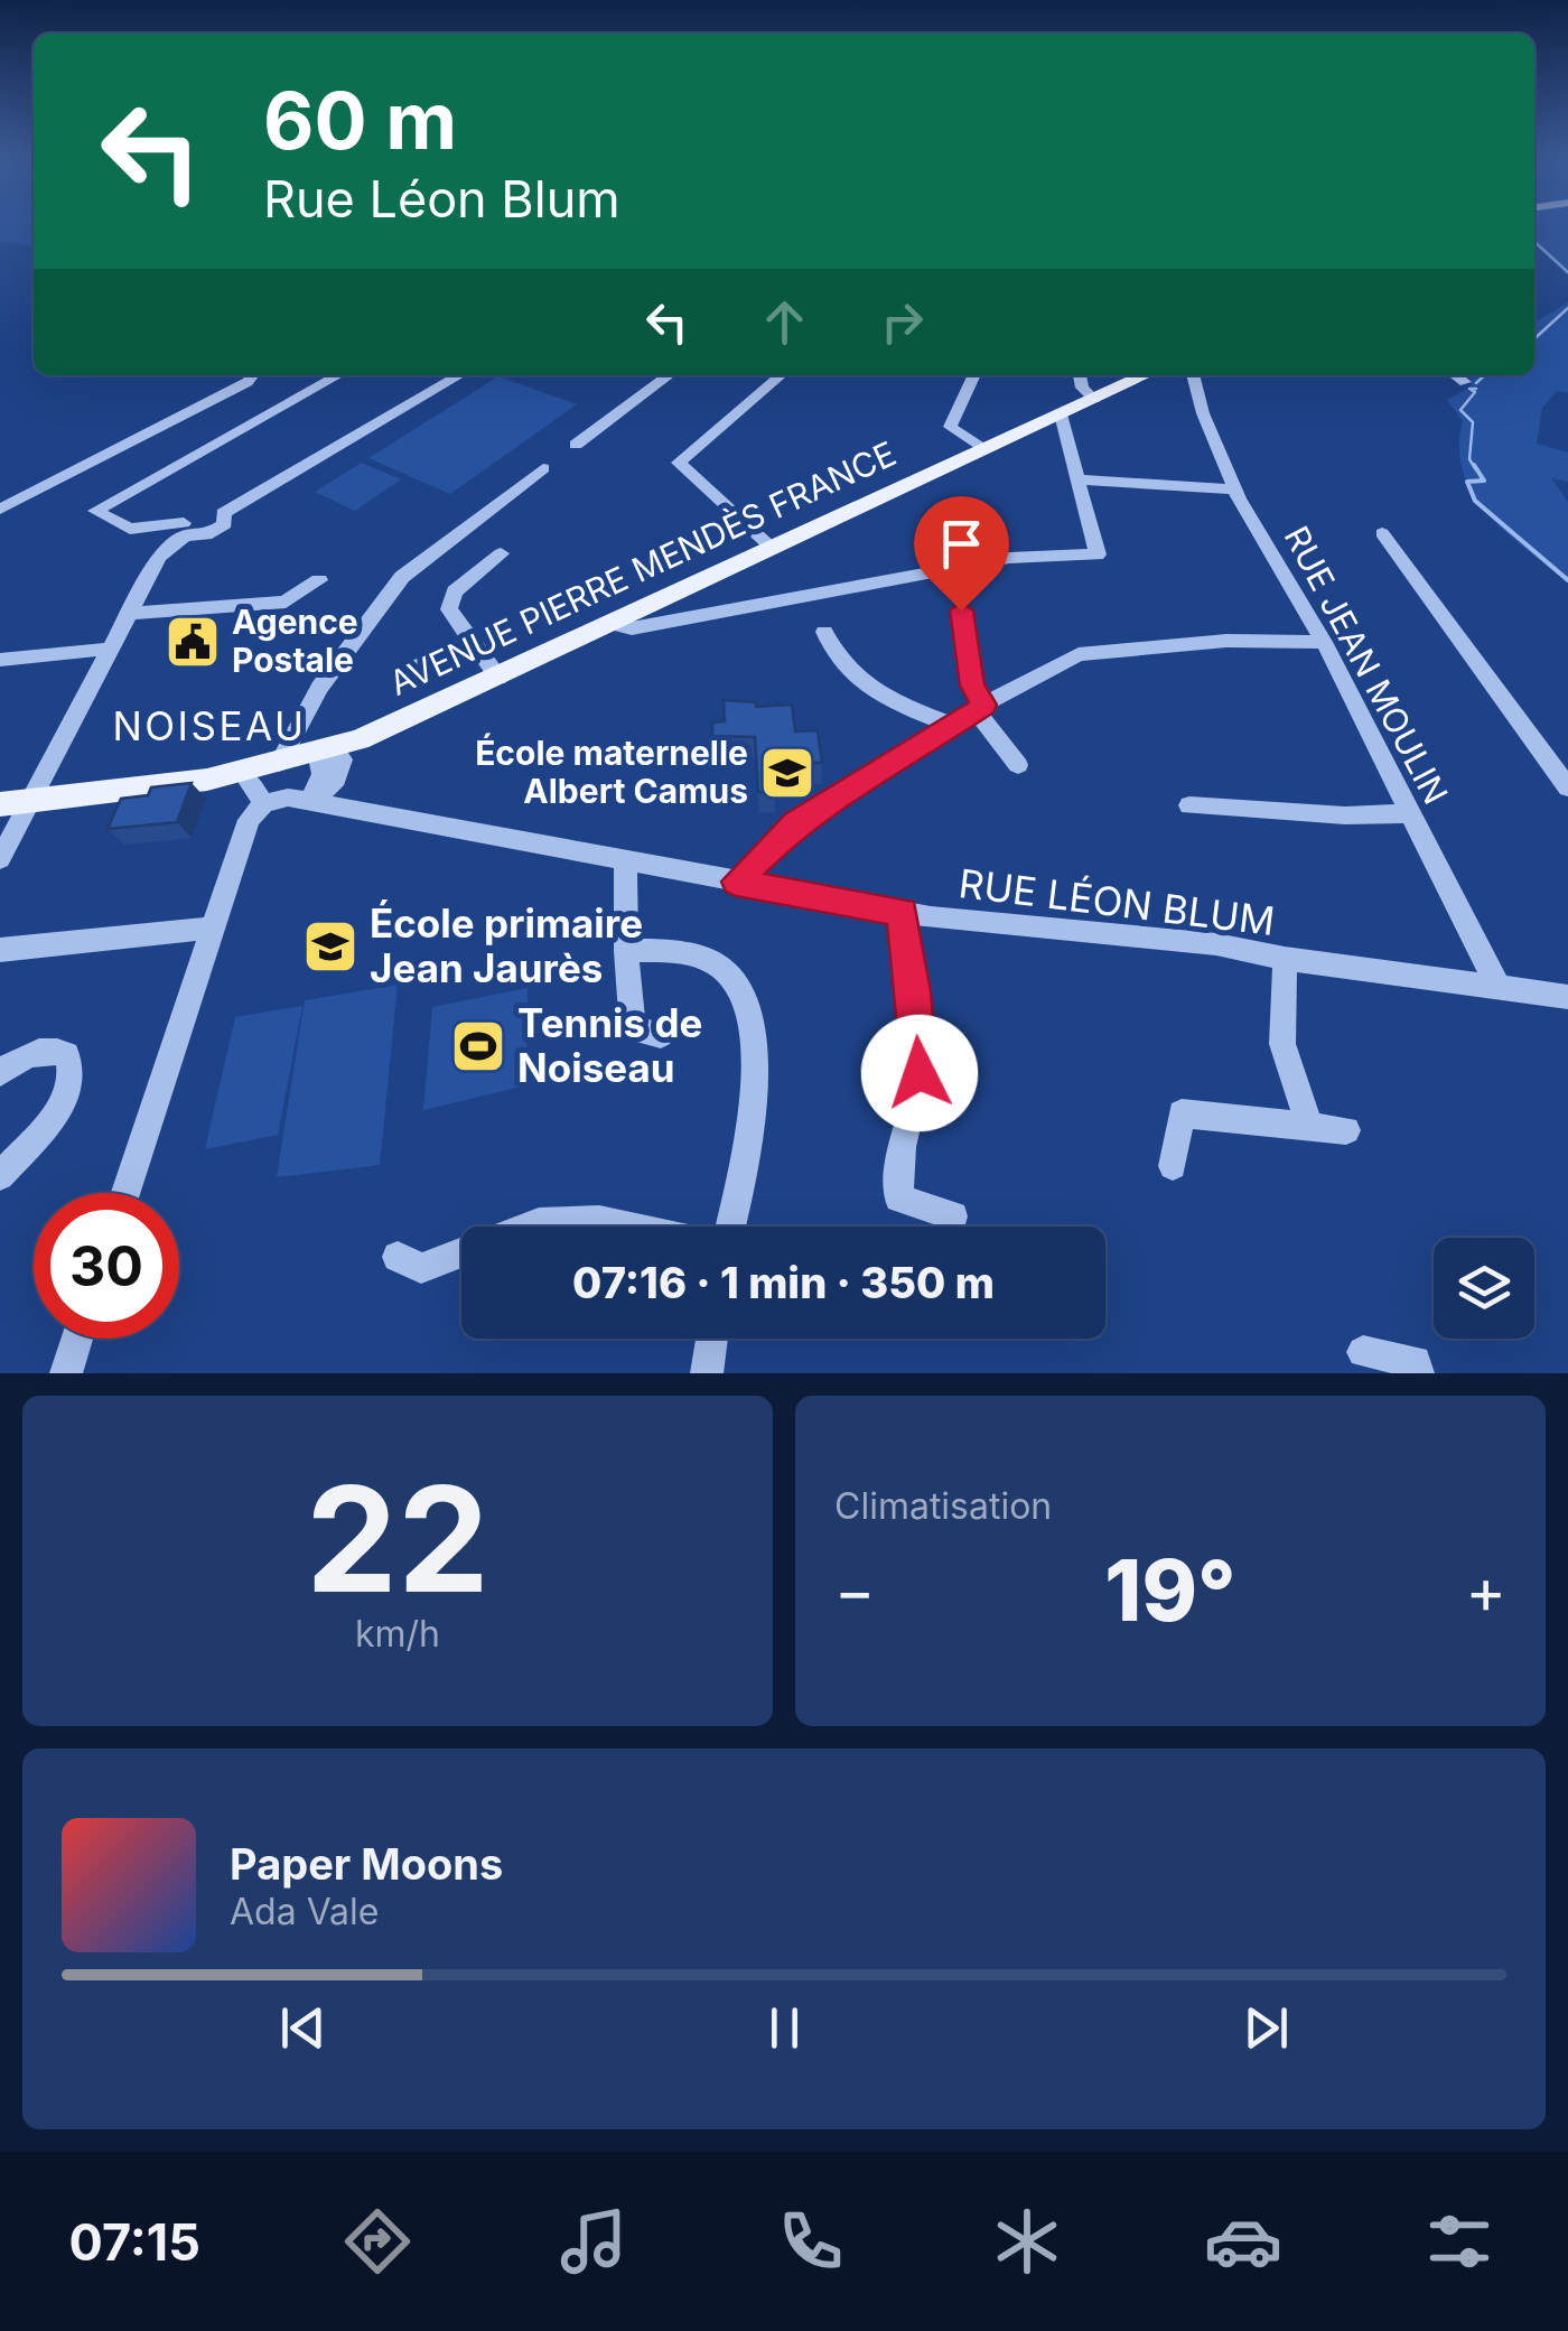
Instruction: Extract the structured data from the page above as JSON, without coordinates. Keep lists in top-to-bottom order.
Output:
{
  "streets": {
    "main road": ["AVENUE PIERRE MENDÈS FRANCE"],
    "street": ["RUE JEAN MOULIN", "RUE LÉON BLUM"]
  },
  "crossings": [
    ["AVENUE PIERRE MENDÈS FRANCE", "RUE LÉON BLUM"],
    ["RUE JEAN MOULIN", "RUE LÉON BLUM"]
  ],
  "districts": ["NOISEAU"],
  "places": {
    "public building": ["Agence Postale"],
    "school or university": ["École maternelle Albert Camus", "École primaire Jean Jaurès"],
    "sports": ["Tennis de Noiseau"]
  },
  "page": {
    "turn": ["60 m", "Rue Léon Blum"],
    "limit": "30",
    "trip": "07:16 · 1 min · 350 m",
    "tile": [
      ["22", "km/h"],
      "Climatisation"
    ],
    "heat": ["−", "19°", "+"],
    "song": ["Paper Moons", "Ada Vale"],
    "tabs": "07:15"
  }
}
